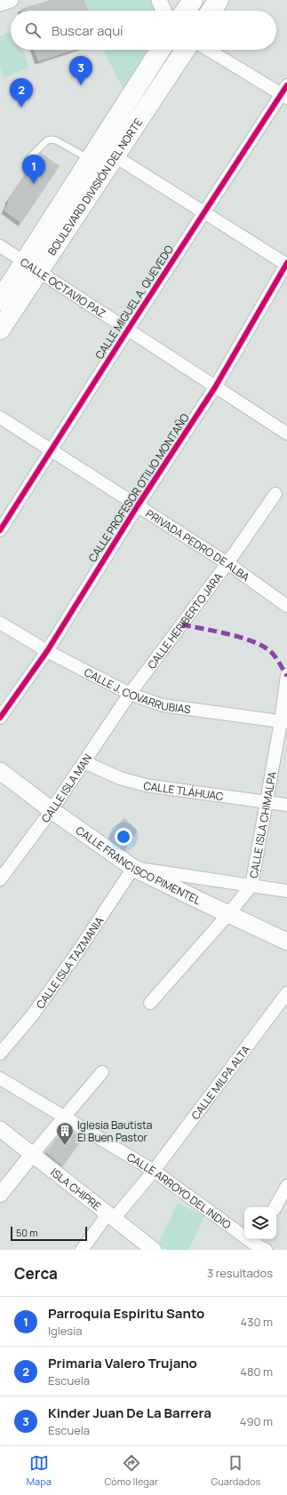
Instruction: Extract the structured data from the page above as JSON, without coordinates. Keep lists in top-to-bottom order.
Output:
{
  "streets": {
    "main road": ["BOULEVARD DIVISIÓN DEL NORTE", "CALLE FRANCISCO PIMENTEL"],
    "street": [
      "CALLE OCTAVIO PAZ",
      "CALLE MIGUEL A. QUEVEDO",
      "CALLE PROFESOR OTILIO MONTAÑO",
      "PRIVADA PEDRO DE ALBA",
      "CALLE HERIBERTO JARA",
      "CALLE J. COVARRUBIAS",
      "CALLE ISLA MAN",
      "CALLE TLÁHUAC",
      "CALLE ISLA CHIMALPA",
      "CALLE ISLA TAZMANIA",
      "CALLE MILPA ALTA",
      "ISLA CHIPRE",
      "CALLE ARROYO DEL INDIO"
    ]
  },
  "crossings": [
    ["BOULEVARD DIVISIÓN DEL NORTE", "CALLE OCTAVIO PAZ"],
    ["CALLE OCTAVIO PAZ", "CALLE MIGUEL A. QUEVEDO"],
    ["CALLE OCTAVIO PAZ", "CALLE PROFESOR OTILIO MONTAÑO"],
    ["CALLE MIGUEL A. QUEVEDO", "PRIVADA PEDRO DE ALBA"],
    ["CALLE PROFESOR OTILIO MONTAÑO", "PRIVADA PEDRO DE ALBA"],
    ["CALLE PROFESOR OTILIO MONTAÑO", "CALLE J. COVARRUBIAS"],
    ["PRIVADA PEDRO DE ALBA", "CALLE HERIBERTO JARA"],
    ["CALLE HERIBERTO JARA", "CALLE J. COVARRUBIAS"],
    ["CALLE HERIBERTO JARA", "CALLE ISLA MAN"],
    ["CALLE J. COVARRUBIAS", "CALLE ISLA MAN"],
    ["CALLE J. COVARRUBIAS", "CALLE ISLA CHIMALPA"],
    ["CALLE ISLA MAN", "CALLE TLÁHUAC"],
    ["CALLE ISLA MAN", "CALLE FRANCISCO PIMENTEL"],
    ["CALLE TLÁHUAC", "CALLE ISLA CHIMALPA"],
    ["CALLE ISLA CHIMALPA", "CALLE FRANCISCO PIMENTEL"],
    ["CALLE FRANCISCO PIMENTEL", "CALLE ISLA TAZMANIA"],
    ["CALLE MILPA ALTA", "ISLA CHIPRE"],
    ["CALLE MILPA ALTA", "CALLE ARROYO DEL INDIO"]
  ],
  "places": {
    "building": ["Iglesia Bautista El Buen Pastor"]
  },
  "scale_bar": "50 m",
  "page": {
    "search": "Buscar aquí",
    "pins": ["3", "2", "1"],
    "scale": "50 m",
    "heading": ["Cerca", "3 resultados"],
    "list": [
      {
        "mark": "1",
        "name": "Parroquia Espiritu Santo",
        "note": "Iglesia",
        "value": "430 m"
      },
      {
        "mark": "2",
        "name": "Primaria Valero Trujano",
        "note": "Escuela",
        "value": "480 m"
      },
      {
        "mark": "3",
        "name": "Kinder Juan De La Barrera",
        "note": "Escuela",
        "value": "490 m"
      }
    ],
    "nav": ["Mapa", "Cómo llegar", "Guardados"]
  }
}
